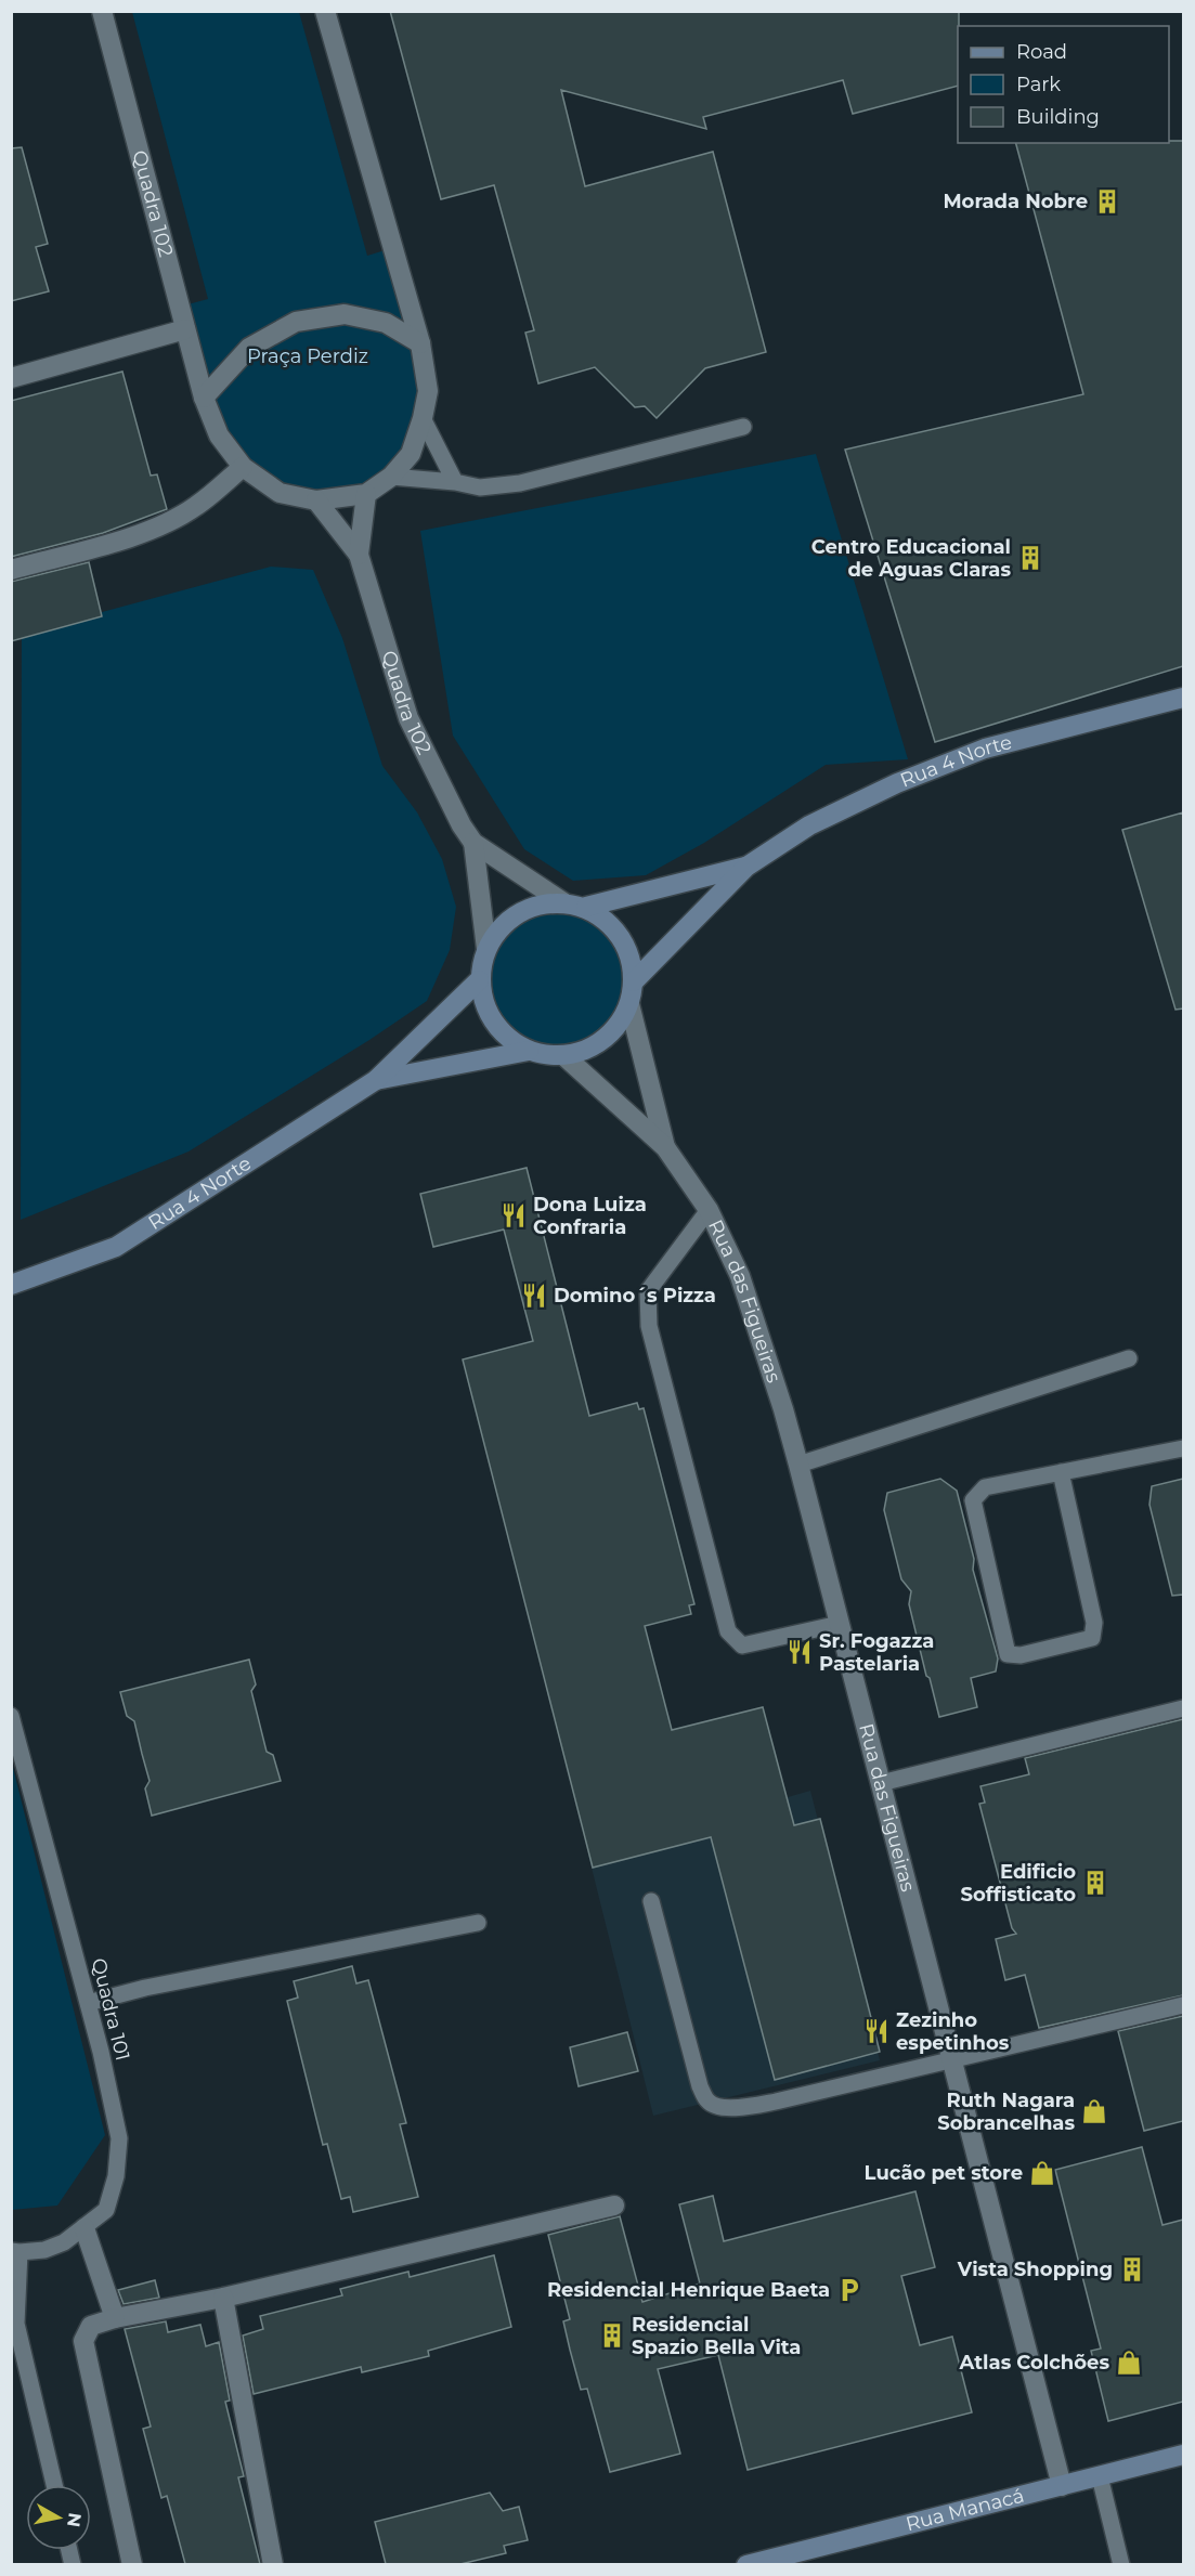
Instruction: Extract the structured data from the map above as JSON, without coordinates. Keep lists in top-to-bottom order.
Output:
{
  "streets": {
    "street": [
      "Quadra 102",
      "Rua 4 Norte",
      "Rua das Figueiras",
      "Rua Manacá"
    ],
    "lane": ["Quadra 101"]
  },
  "crossings": [
    ["Quadra 102", "Rua 4 Norte"],
    ["Quadra 102", "Rua das Figueiras"],
    ["Rua 4 Norte", "Rua das Figueiras"],
    ["Rua das Figueiras", "Rua Manacá"]
  ],
  "parks": ["Praça Perdiz"],
  "places": {
    "building": [
      "Morada Nobre",
      "Centro Educacional de Aguas Claras",
      "Edificio Soffisticato",
      "Vista Shopping",
      "Residencial Spazio Bella Vita"
    ],
    "restaurant": [
      "Dona Luiza Confraria",
      "Domino´s Pizza",
      "Sr. Fogazza Pastelaria",
      "Zezinho espetinhos"
    ],
    "shop": ["Ruth Nagara Sobrancelhas", "Lucão pet store", "Atlas Colchões"],
    "parking": ["Residencial Henrique Baeta"]
  },
  "legend": ["Road", "Park", "Building"],
  "north": "right"
}
